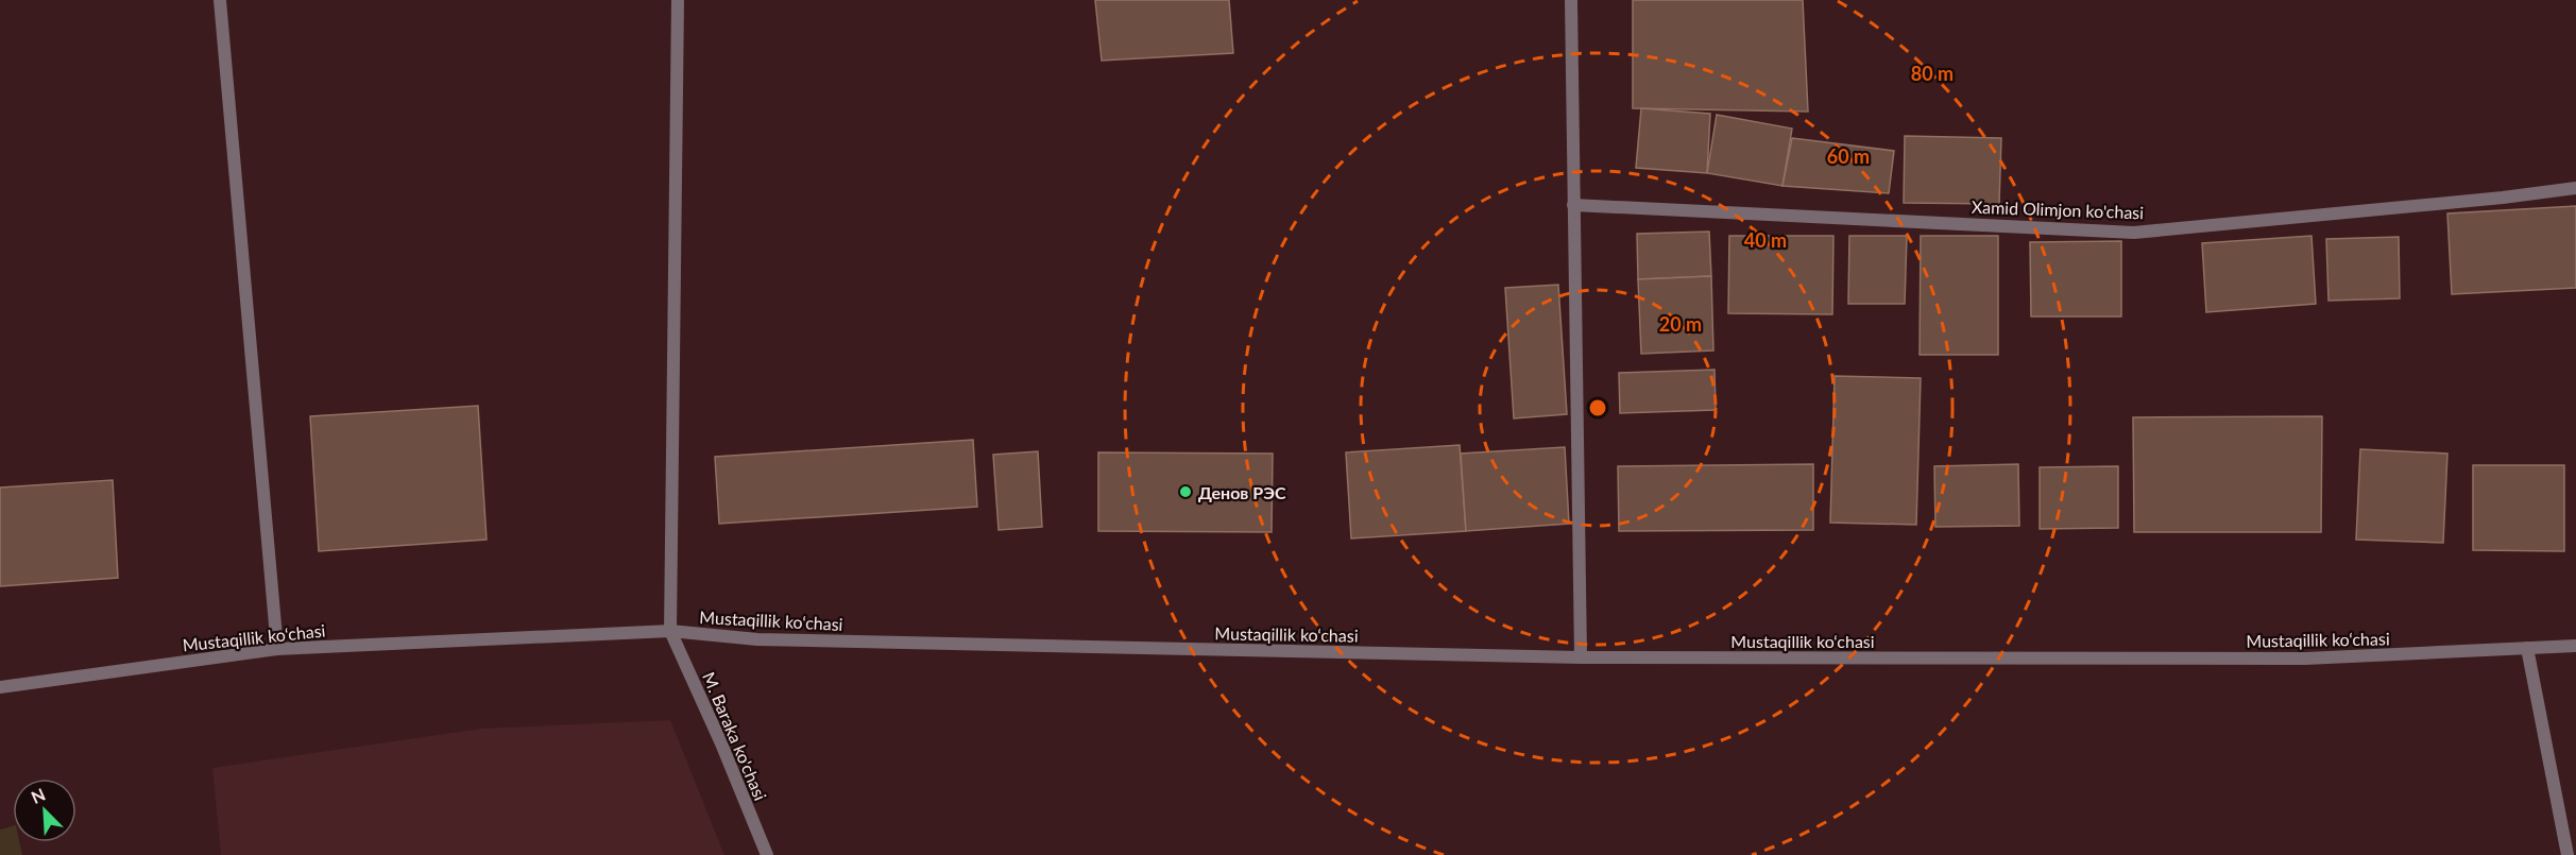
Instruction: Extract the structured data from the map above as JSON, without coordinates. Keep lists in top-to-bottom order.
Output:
{
  "streets": {
    "street": ["Xamid Olimjon ko'chasi", "Mustaqillik ko‘chasi", "M. Baraka ko'chasi"]
  },
  "crossings": [
    ["Mustaqillik ko‘chasi", "M. Baraka ko'chasi"]
  ],
  "places": ["Денов РЭС"],
  "north": "top left",
  "rings": [
    "80 m",
    "60 m",
    "40 m",
    "20 m"
  ]
}
